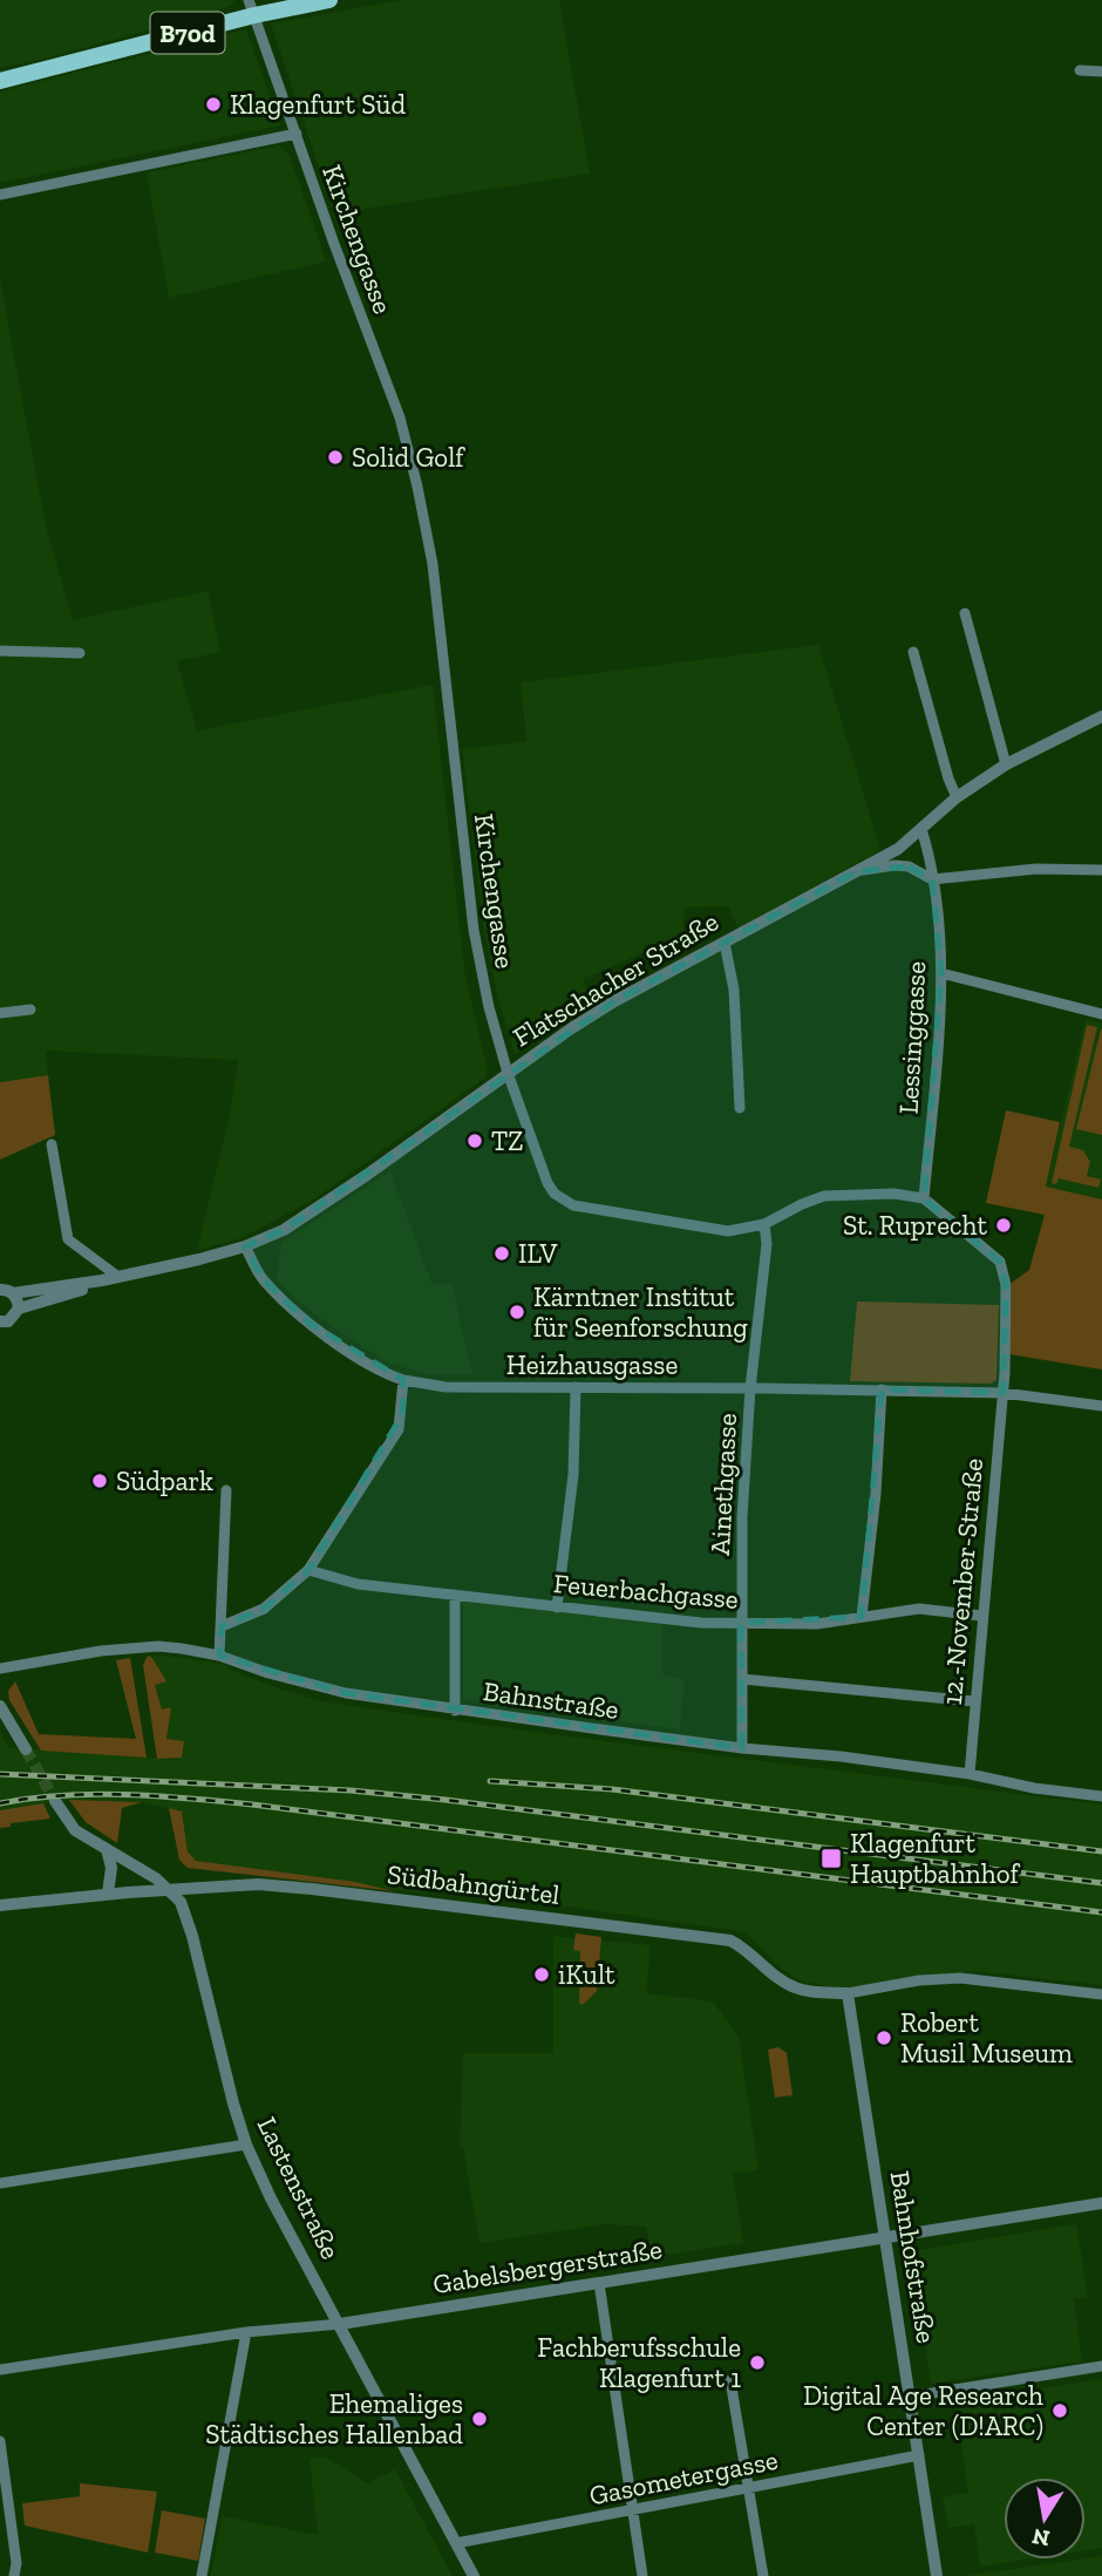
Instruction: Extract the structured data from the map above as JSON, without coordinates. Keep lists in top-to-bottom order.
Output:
{
  "streets": {
    "main road": ["B70d"],
    "street": [
      "Kirchengasse",
      "Flatschacher Straße",
      "Lessinggasse",
      "Heizhausgasse",
      "Ainethgasse",
      "12.-November-Straße",
      "Feuerbachgasse",
      "Bahnstraße",
      "Südbahngürtel",
      "Lastenstraße",
      "Bahnhofstraße",
      "Gabelsbergerstraße",
      "Gasometergasse"
    ]
  },
  "crossings": [
    ["B70d", "Kirchengasse"],
    ["Kirchengasse", "Flatschacher Straße"],
    ["Kirchengasse", "Lessinggasse"],
    ["Kirchengasse", "Ainethgasse"],
    ["Flatschacher Straße", "Lessinggasse"],
    ["Flatschacher Straße", "Heizhausgasse"],
    ["Heizhausgasse", "Ainethgasse"],
    ["Heizhausgasse", "12.-November-Straße"],
    ["Ainethgasse", "Feuerbachgasse"],
    ["Ainethgasse", "Bahnstraße"],
    ["12.-November-Straße", "Feuerbachgasse"],
    ["12.-November-Straße", "Bahnstraße"],
    ["Südbahngürtel", "Lastenstraße"],
    ["Südbahngürtel", "Bahnhofstraße"],
    ["Lastenstraße", "Gabelsbergerstraße"],
    ["Lastenstraße", "Gasometergasse"],
    ["Bahnhofstraße", "Gabelsbergerstraße"],
    ["Bahnhofstraße", "Gasometergasse"]
  ],
  "places": {
    "other": [
      "Klagenfurt Süd",
      "Solid Golf",
      "TZ",
      "St. Ruprecht",
      "ILV",
      "Kärntner Institut für Seenforschung",
      "Südpark",
      "iKult",
      "Robert Musil Museum",
      "Fachberufsschule Klagenfurt 1",
      "Digital Age Research Center (D!ARC)",
      "Ehemaliges Städtisches Hallenbad"
    ],
    "transit": ["Klagenfurt Hauptbahnhof"]
  },
  "north": "bottom"
}
